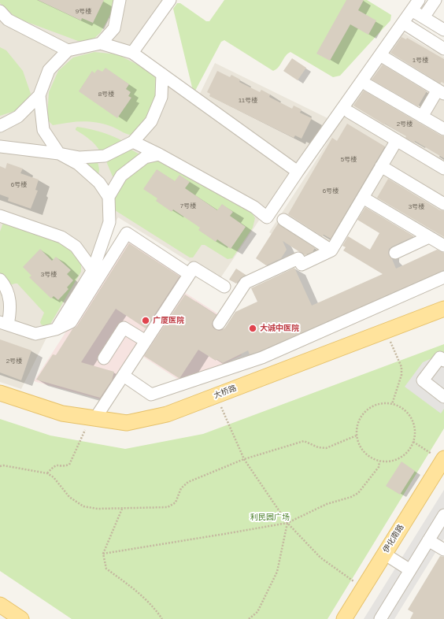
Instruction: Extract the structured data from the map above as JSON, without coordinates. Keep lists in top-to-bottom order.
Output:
{
  "streets": {
    "main road": ["大桥路", "伊化南路"]
  },
  "parks": ["利民园广场"],
  "places": ["广厦医院", "大诚中医院"],
  "house_numbers": [
    "9号楼",
    "1号楼",
    "8号楼",
    "11号楼",
    "2号楼",
    "5号楼",
    "6号楼",
    "6号楼",
    "7号楼",
    "3号楼",
    "3号楼",
    "2号楼"
  ]
}
